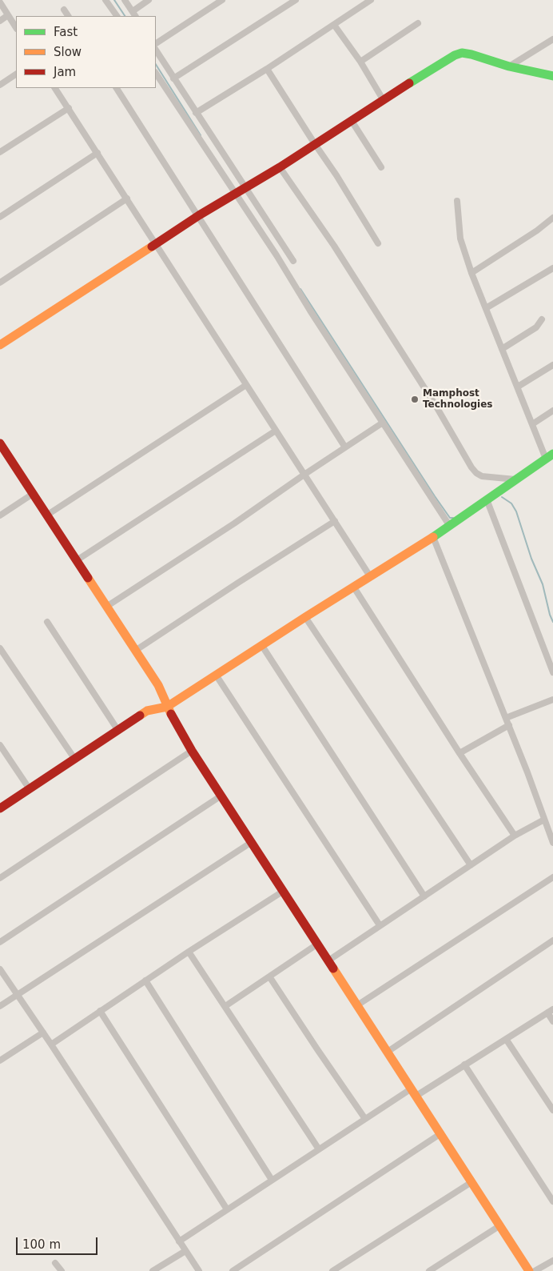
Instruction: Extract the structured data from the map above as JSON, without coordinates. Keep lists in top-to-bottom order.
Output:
{
  "places": ["Mamphost Technologies"],
  "legend": ["Fast", "Slow", "Jam"],
  "scale_bar": "100 m"
}
